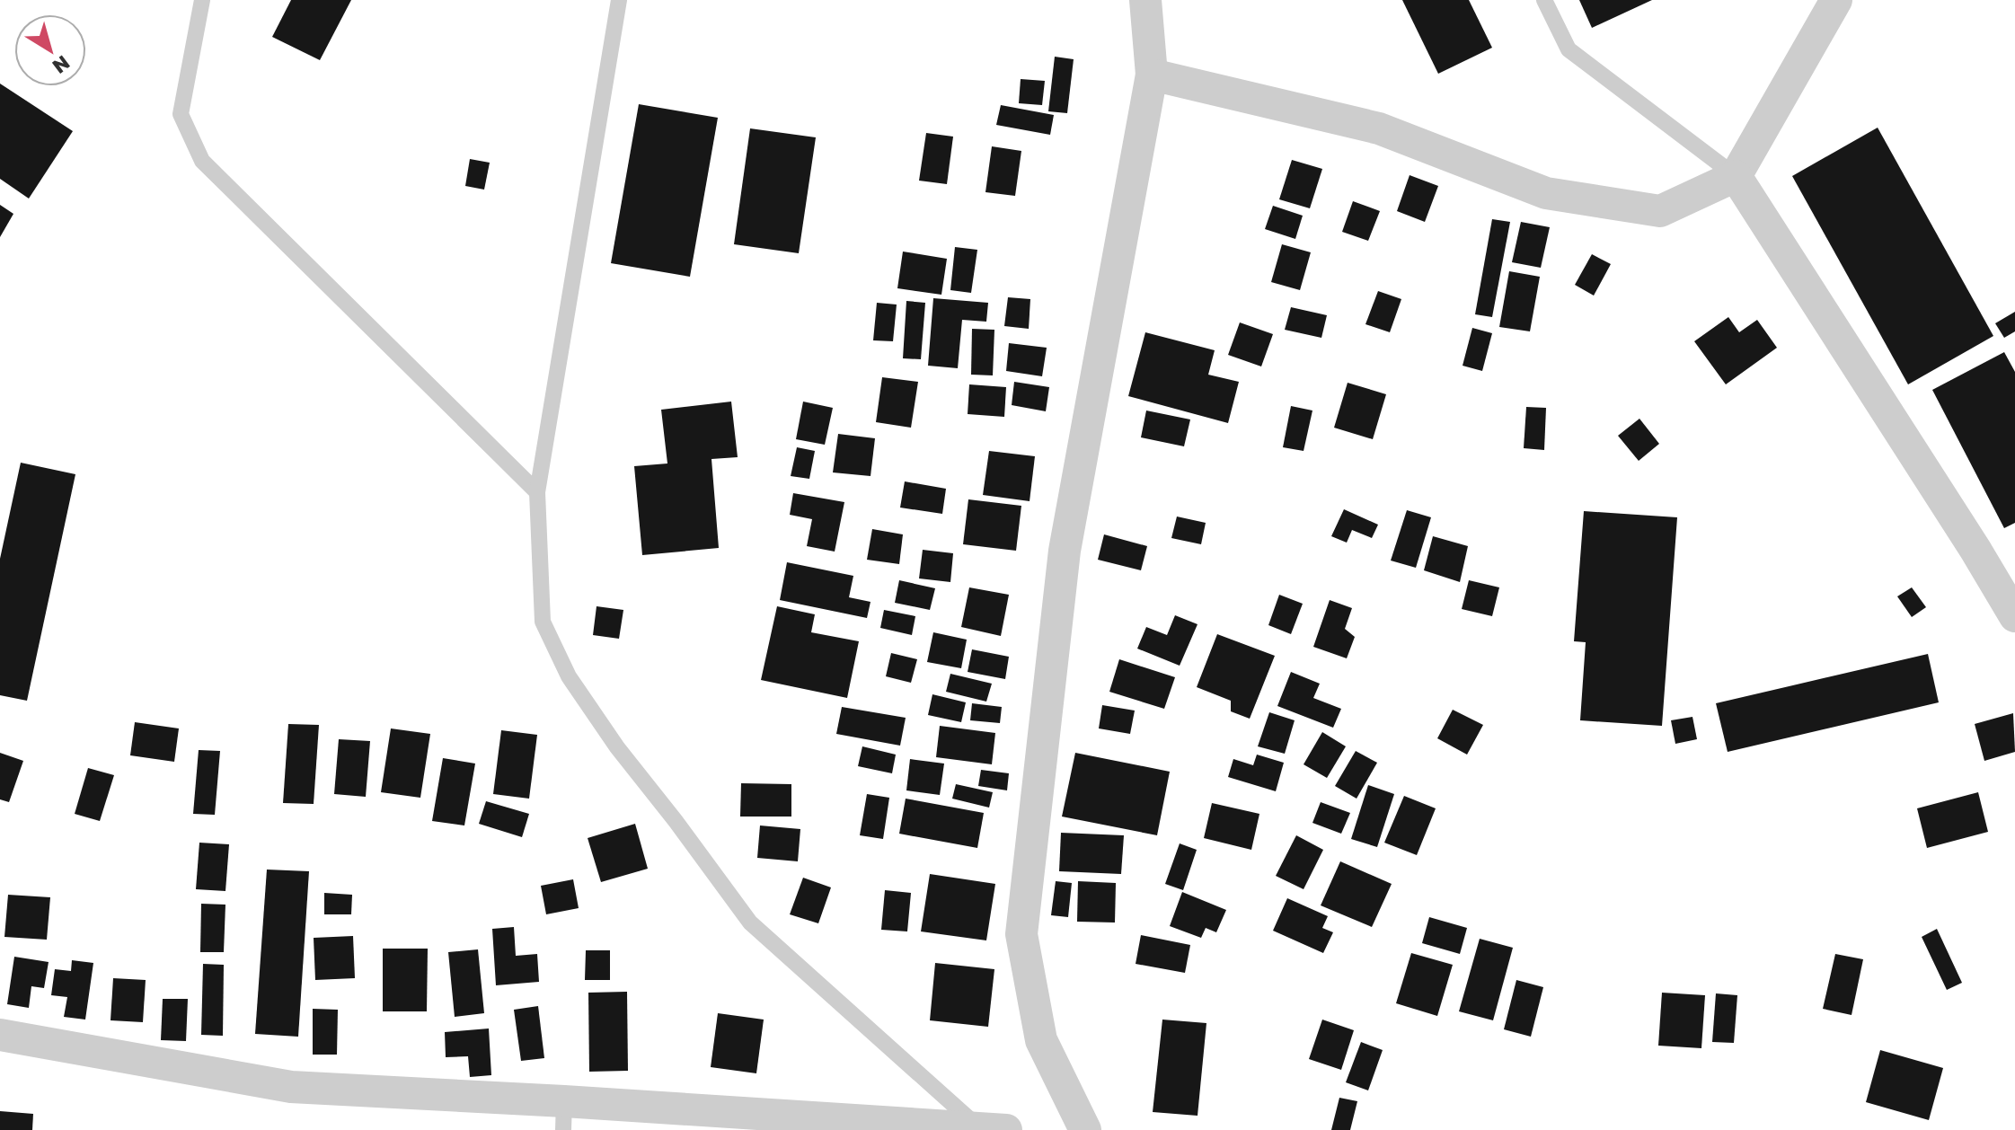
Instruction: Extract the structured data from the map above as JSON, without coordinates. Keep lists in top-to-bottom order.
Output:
{
  "north": "bottom right"
}
